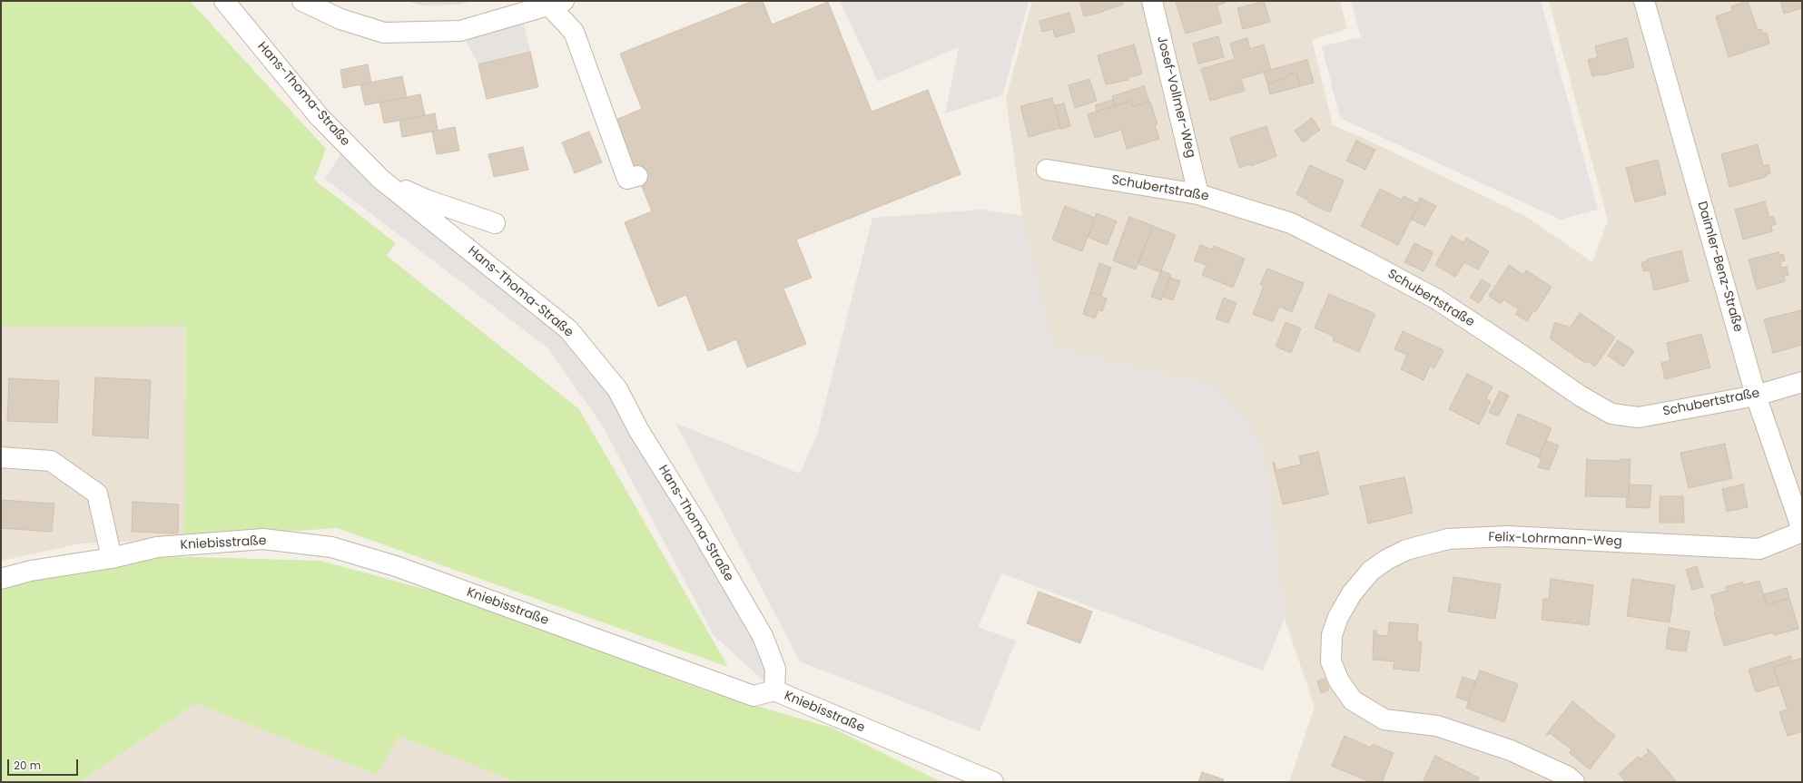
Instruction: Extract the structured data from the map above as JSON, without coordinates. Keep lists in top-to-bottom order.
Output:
{
  "streets": {
    "street": [
      "Hans-Thoma-Straße",
      "Josef-Vollmer-Weg",
      "Schubertstraße",
      "Daimler-Benz-Straße",
      "Felix-Lohrmann-Weg",
      "Kniebisstraße"
    ]
  },
  "crossings": [
    ["Hans-Thoma-Straße", "Kniebisstraße"],
    ["Josef-Vollmer-Weg", "Schubertstraße"],
    ["Schubertstraße", "Daimler-Benz-Straße"],
    ["Daimler-Benz-Straße", "Felix-Lohrmann-Weg"]
  ],
  "scale_bar": "20 m"
}
